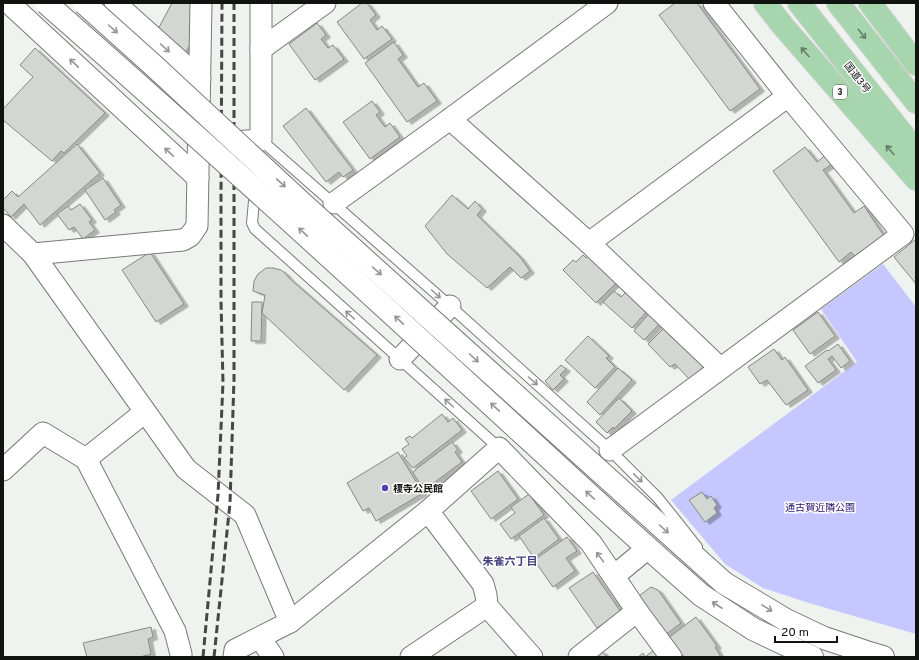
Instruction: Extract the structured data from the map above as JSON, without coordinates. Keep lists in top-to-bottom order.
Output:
{
  "streets": {
    "highway": ["国道3号", "3"]
  },
  "districts": ["朱雀六丁目"],
  "parks": ["通古賀近隣公園"],
  "places": ["榎寺公民館"],
  "scale_bar": "20 m"
}
